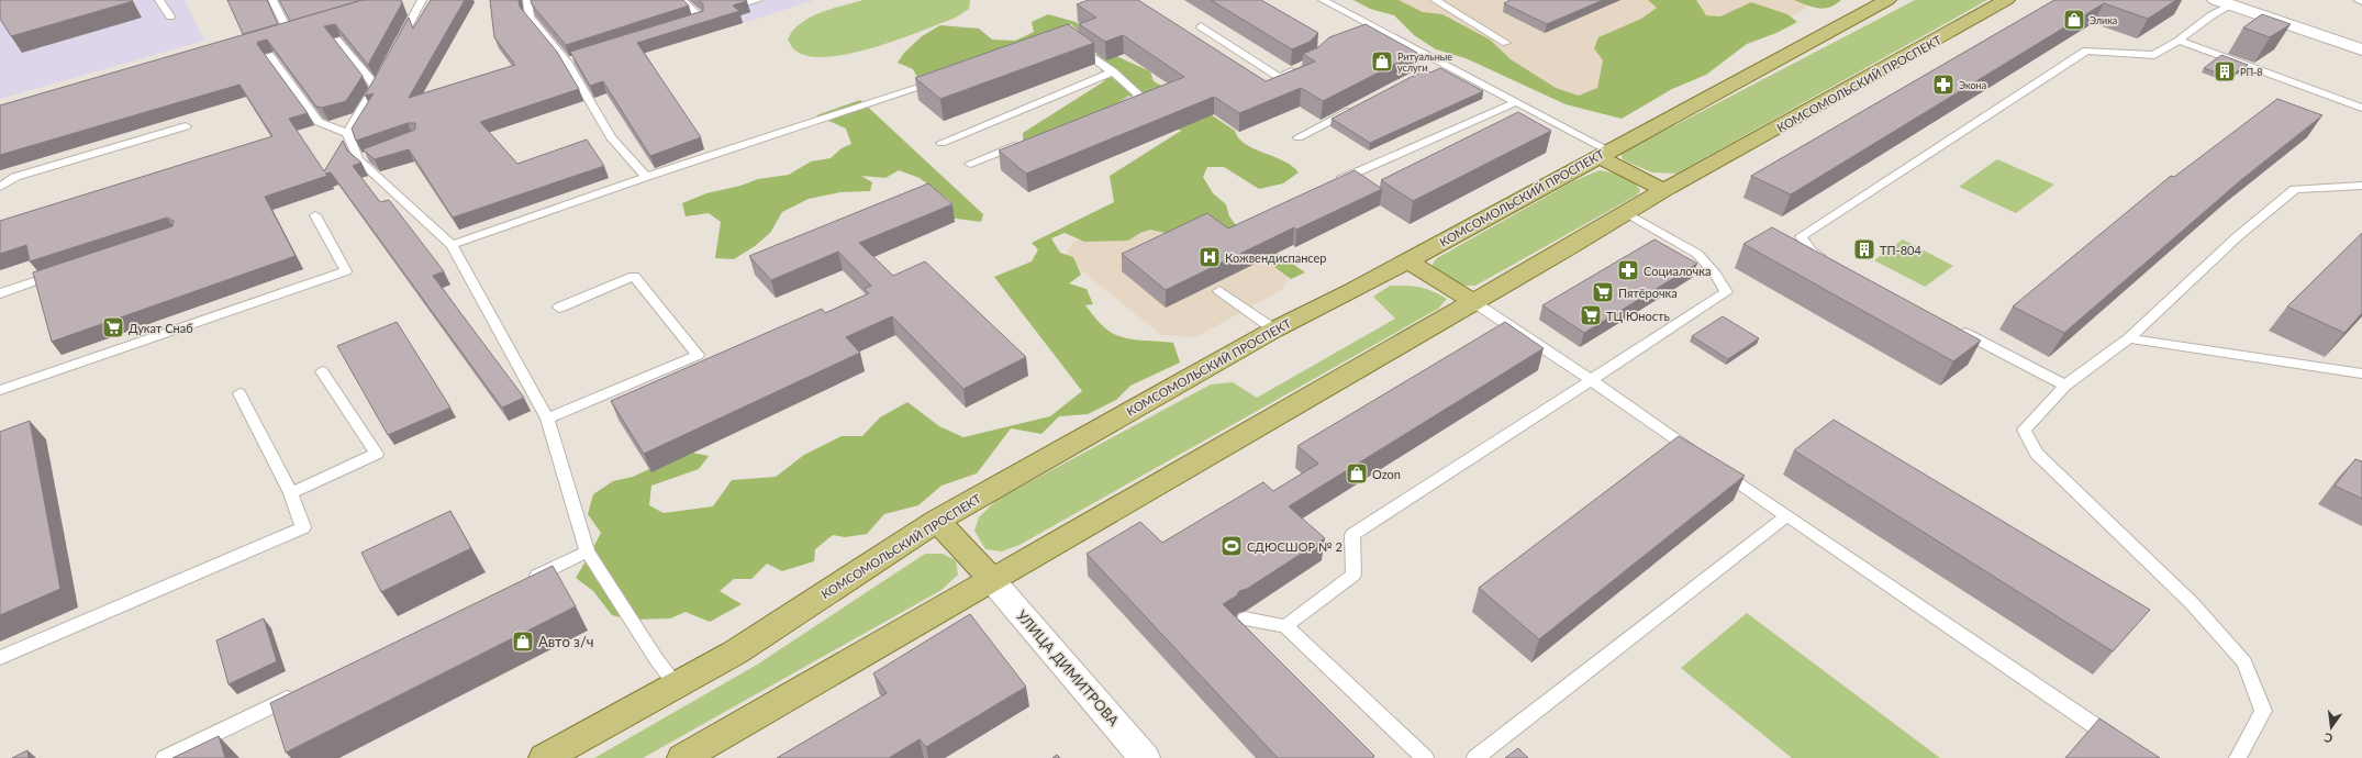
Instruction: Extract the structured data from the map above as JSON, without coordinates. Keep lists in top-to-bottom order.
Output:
{
  "streets": {
    "main road": ["КОМСОМОЛЬСКИЙ ПРОСПЕКТ", "УЛИЦА ДИМИТРОВА"]
  },
  "crossings": [
    ["КОМСОМОЛЬСКИЙ ПРОСПЕКТ", "УЛИЦА ДИМИТРОВА"]
  ],
  "places": {
    "shop": [
      "Элика",
      "Ритуальные услуги",
      "Ozon",
      "Авто з/ч"
    ],
    "building": ["РП-8", "ТП-804"],
    "pharmacy": ["Экона", "Социалочка"],
    "hospital": ["Кожвендиспансер"],
    "supermarket": ["Пятёрочка", "ТЦ Юность", "Дукат Снаб"],
    "sports": ["СДЮСШОР № 2"]
  },
  "north": "bottom"
}
